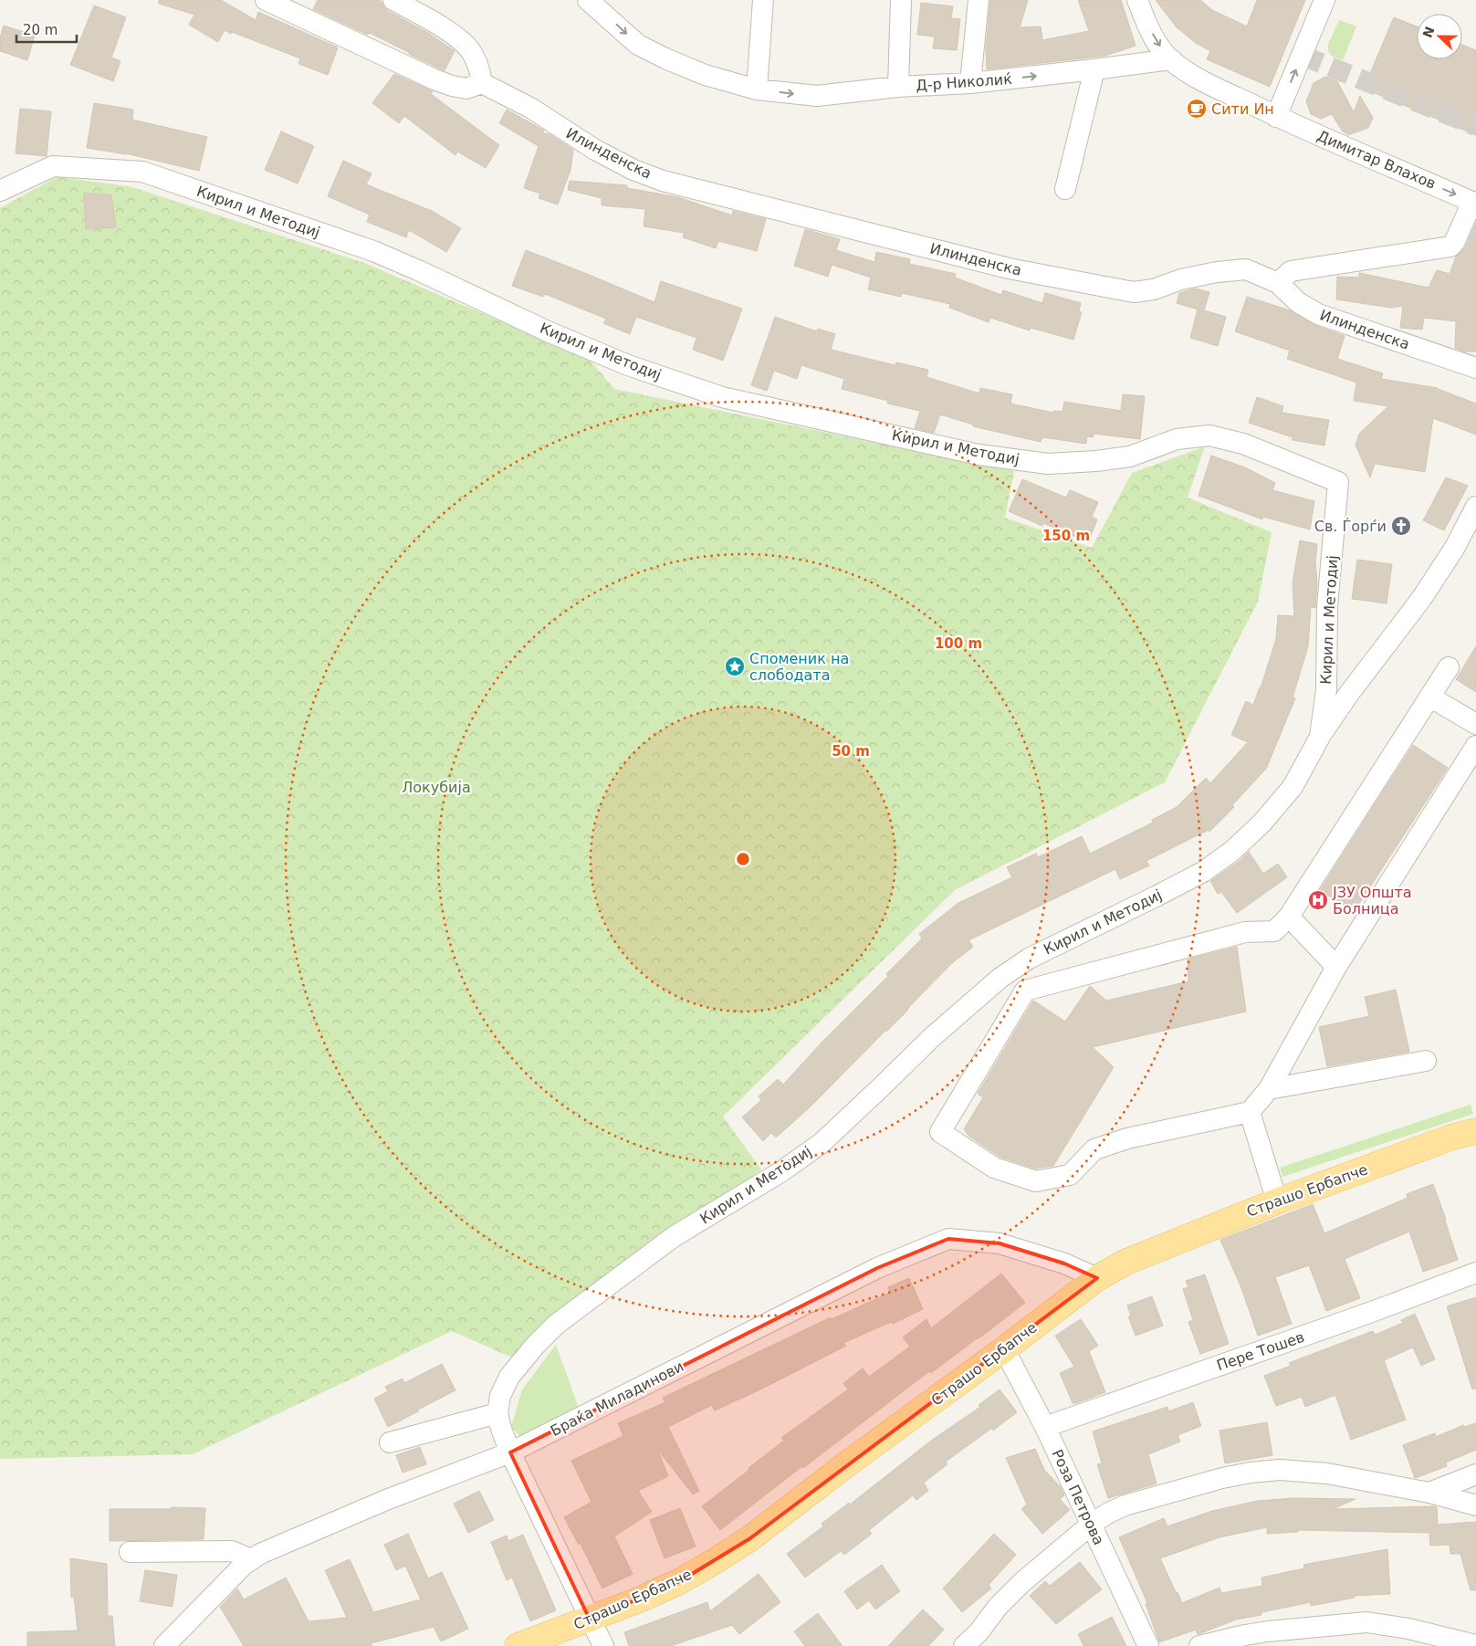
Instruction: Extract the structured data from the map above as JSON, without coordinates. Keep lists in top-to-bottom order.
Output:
{
  "streets": {
    "main road": ["Страшо Ербапче"],
    "street": [
      "Д-р Николиќ",
      "Илинденска",
      "Димитар Влахов",
      "Кирил и Методиј",
      "Пере Тошев",
      "Браќа Миладинови",
      "Роза Петрова"
    ]
  },
  "crossings": [
    ["Д-р Николиќ", "Димитар Влахов"],
    ["Кирил и Методиј", "Страшо Ербапче"],
    ["Кирил и Методиј", "Браќа Миладинови"],
    ["Страшо Ербапче", "Браќа Миладинови"],
    ["Страшо Ербапче", "Роза Петрова"],
    ["Пере Тошев", "Роза Петрова"]
  ],
  "one_way": ["Д-р Николиќ", "Димитар Влахов"],
  "parks": ["Локубија"],
  "places": {
    "cafe": ["Сити Ин"],
    "church": ["Св. Ѓорѓи"],
    "place": ["Споменик на слободата"],
    "hospital": ["ЈЗУ Општа Болница"]
  },
  "scale_bar": "20 m",
  "north": "left",
  "rings": ["150 m", "100 m", "50 m"]
}
